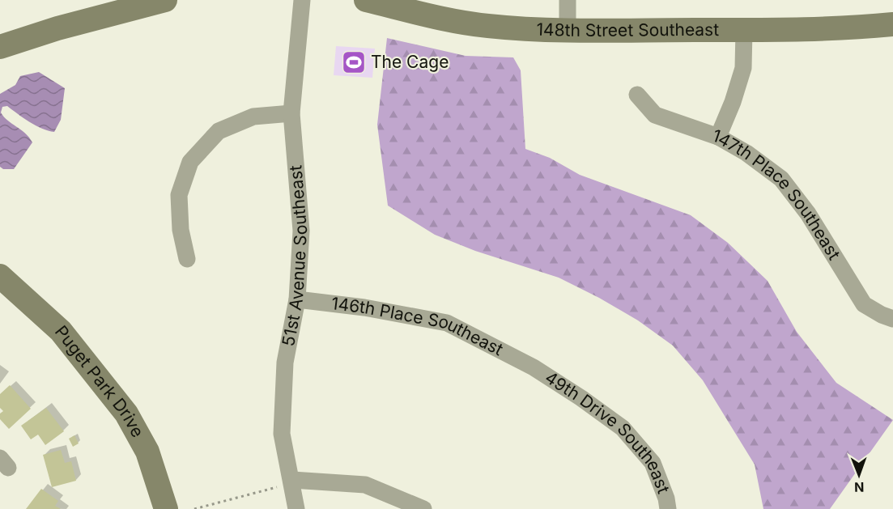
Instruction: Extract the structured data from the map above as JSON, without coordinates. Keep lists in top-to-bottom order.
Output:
{
  "streets": {
    "street": [
      "148th Street Southeast",
      "147th Place Southeast",
      "51st Avenue Southeast",
      "146th Place Southeast",
      "Puget Park Drive",
      "49th Drive Southeast"
    ]
  },
  "crossings": [
    ["51st Avenue Southeast", "146th Place Southeast"],
    ["146th Place Southeast", "49th Drive Southeast"]
  ],
  "places": {
    "sports": ["The Cage"]
  },
  "north": "bottom"
}
